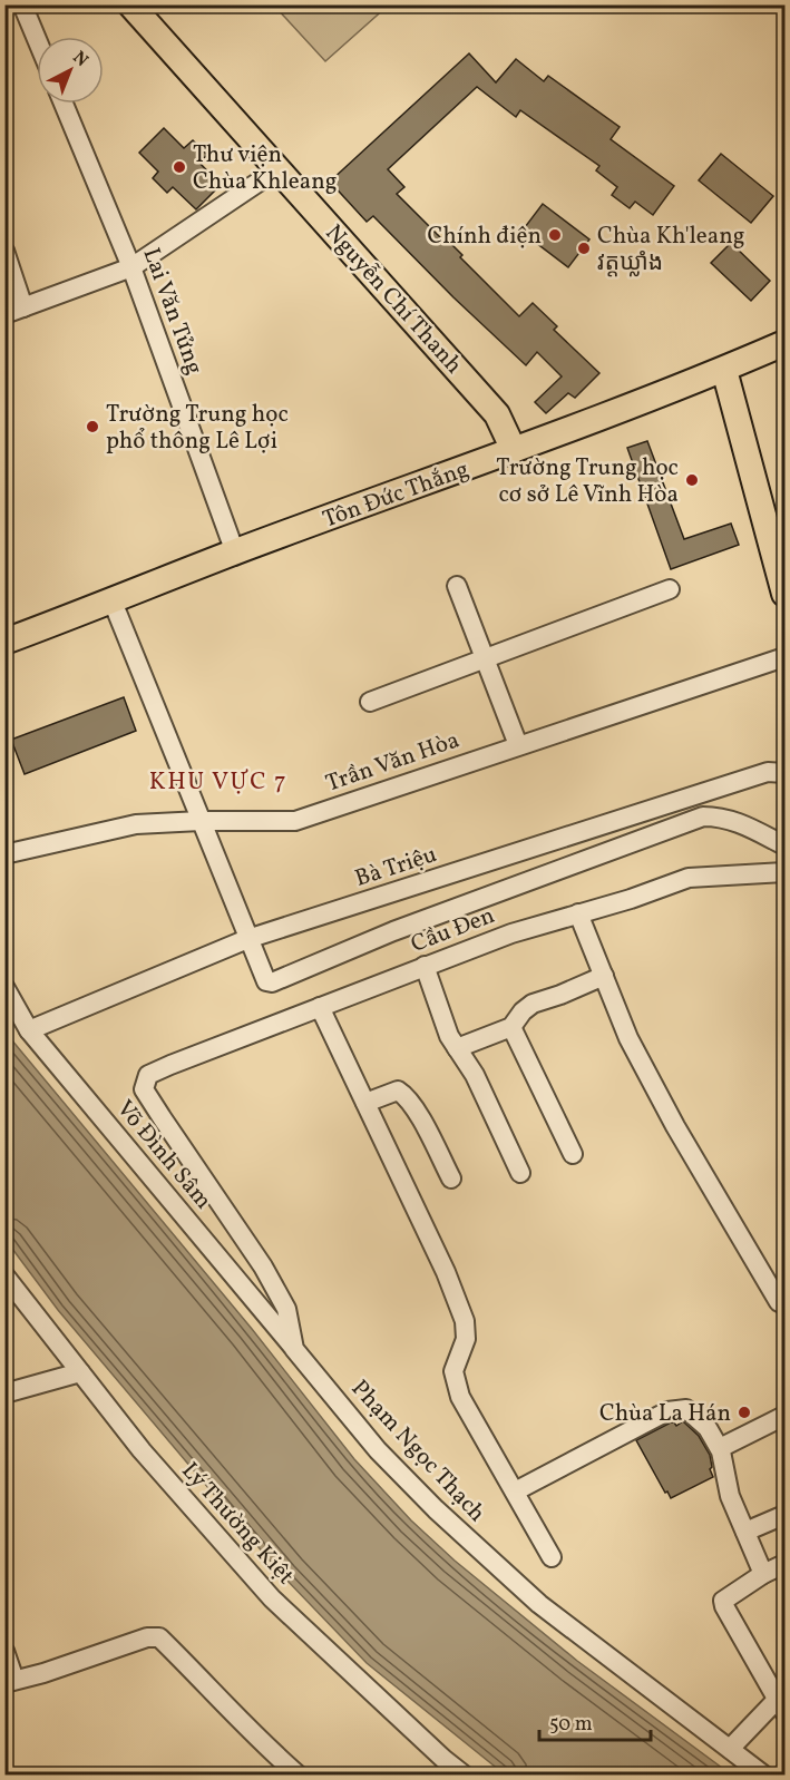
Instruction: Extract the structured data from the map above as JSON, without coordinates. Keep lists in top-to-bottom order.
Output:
{
  "streets": {
    "main road": ["Nguyễn Chí Thanh", "Tôn Đức Thắng"],
    "street": [
      "Lai Văn Tửng",
      "Trần Văn Hòa",
      "Bà Triệu",
      "Cầu Đen",
      "Võ Đình Sâm",
      "Phạm Ngọc Thạch",
      "Lý Thường Kiệt"
    ]
  },
  "crossings": [
    ["Nguyễn Chí Thanh", "Tôn Đức Thắng"],
    ["Lai Văn Tửng", "Tôn Đức Thắng"],
    ["Bà Triệu", "Võ Đình Sâm"],
    ["Cầu Đen", "Phạm Ngọc Thạch"],
    ["Võ Đình Sâm", "Phạm Ngọc Thạch"]
  ],
  "districts": ["KHU VỰC 7"],
  "places": [
    "Thư viện Chùa Khleang",
    "Chính điện",
    "Chùa Kh'leang វត្តឃ្លាំង",
    "Trường Trung học phổ thông Lê Lợi",
    "Trường Trung học cơ sở Lê Vĩnh Hòa",
    "Chùa La Hán"
  ],
  "scale_bar": "50 m",
  "north": "top right"
}
